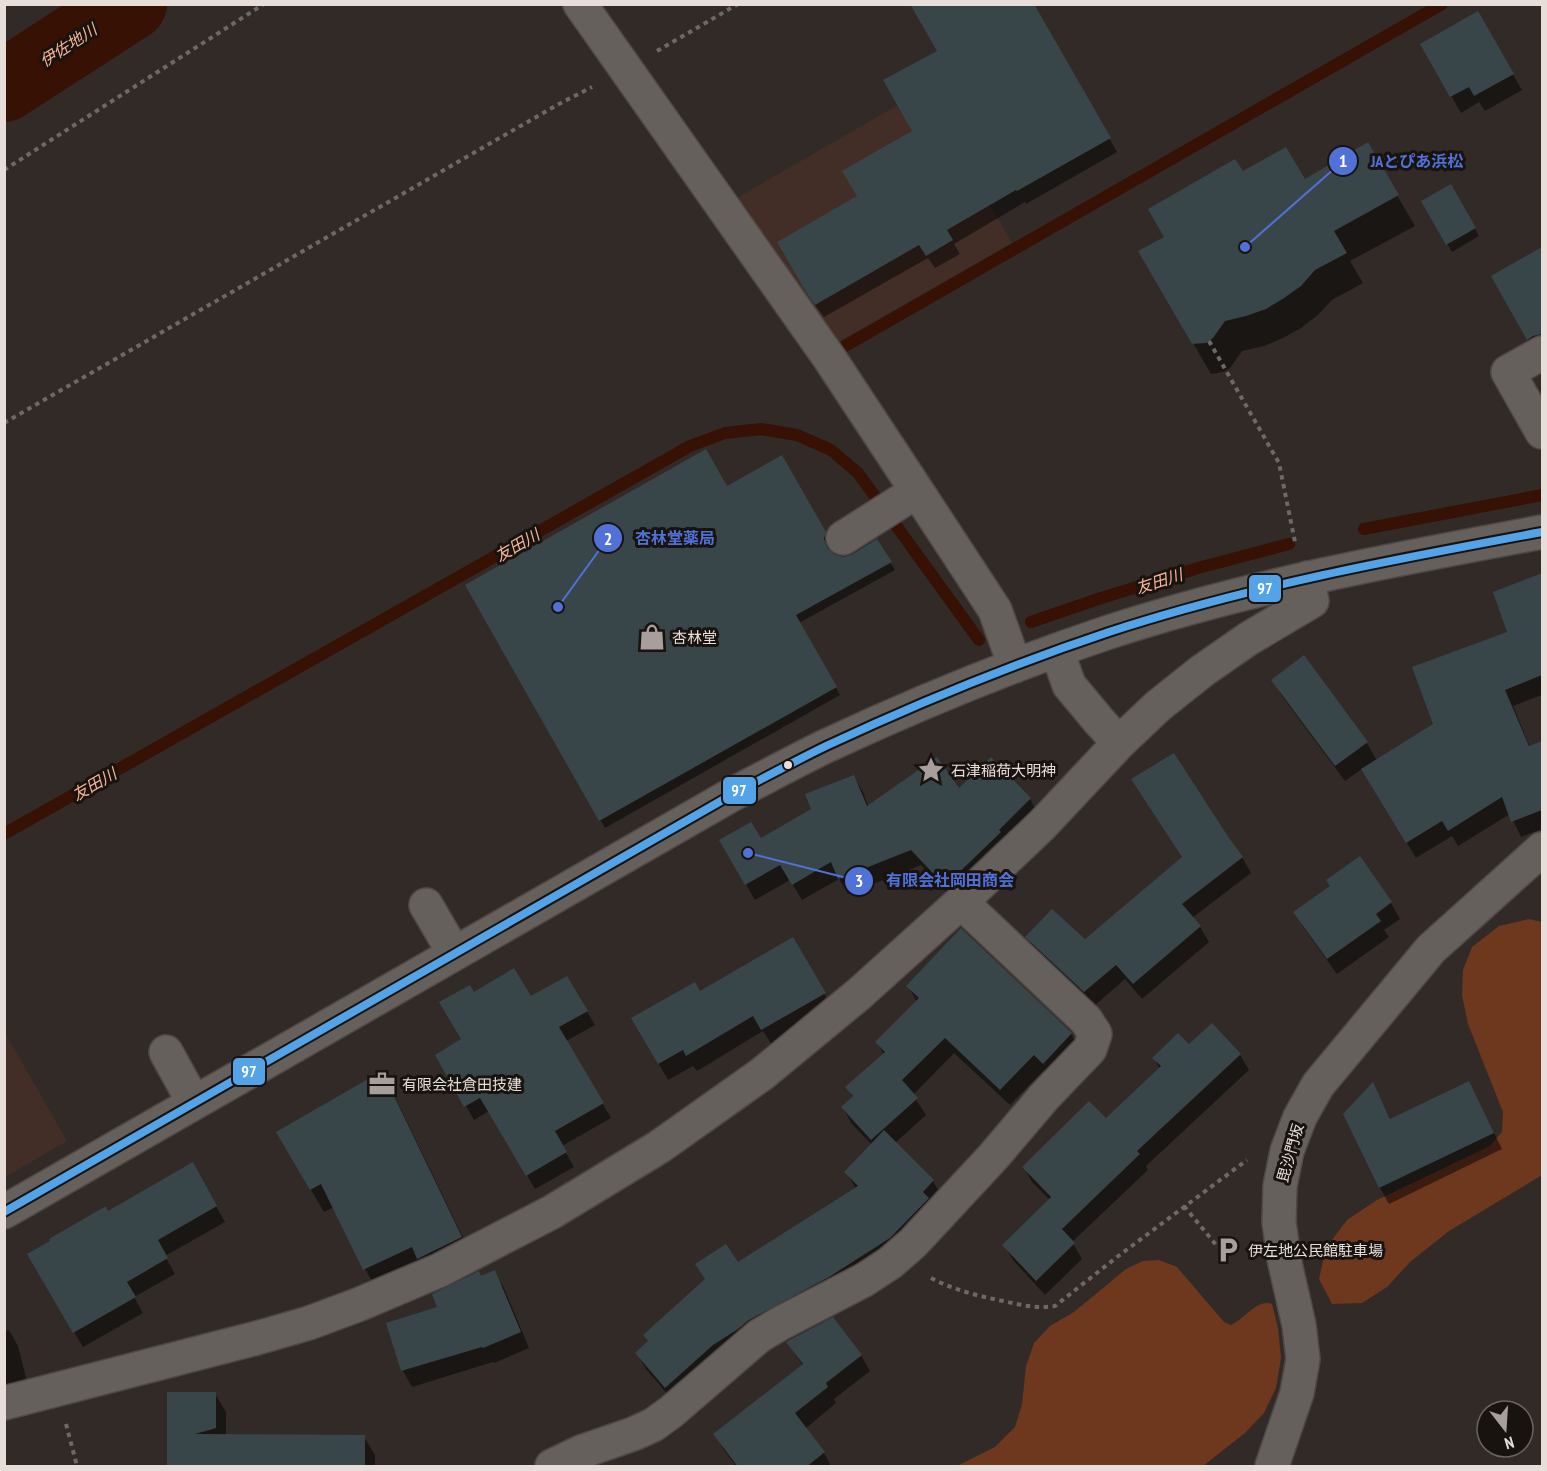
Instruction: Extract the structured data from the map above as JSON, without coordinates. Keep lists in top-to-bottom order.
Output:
{
  "streets": {
    "street": ["毘沙門坂"]
  },
  "water": ["伊佐地川", "友田川"],
  "places": {
    "other": ["JAとぴあ浜松", "杏林堂薬局", "有限会社岡田商会"],
    "shop": ["杏林堂"],
    "place": ["石津稲荷大明神"],
    "office": ["有限会社倉田技建"],
    "parking": ["伊左地公民館駐車場"]
  },
  "lines": ["transit line 97"],
  "north": "bottom"
}
